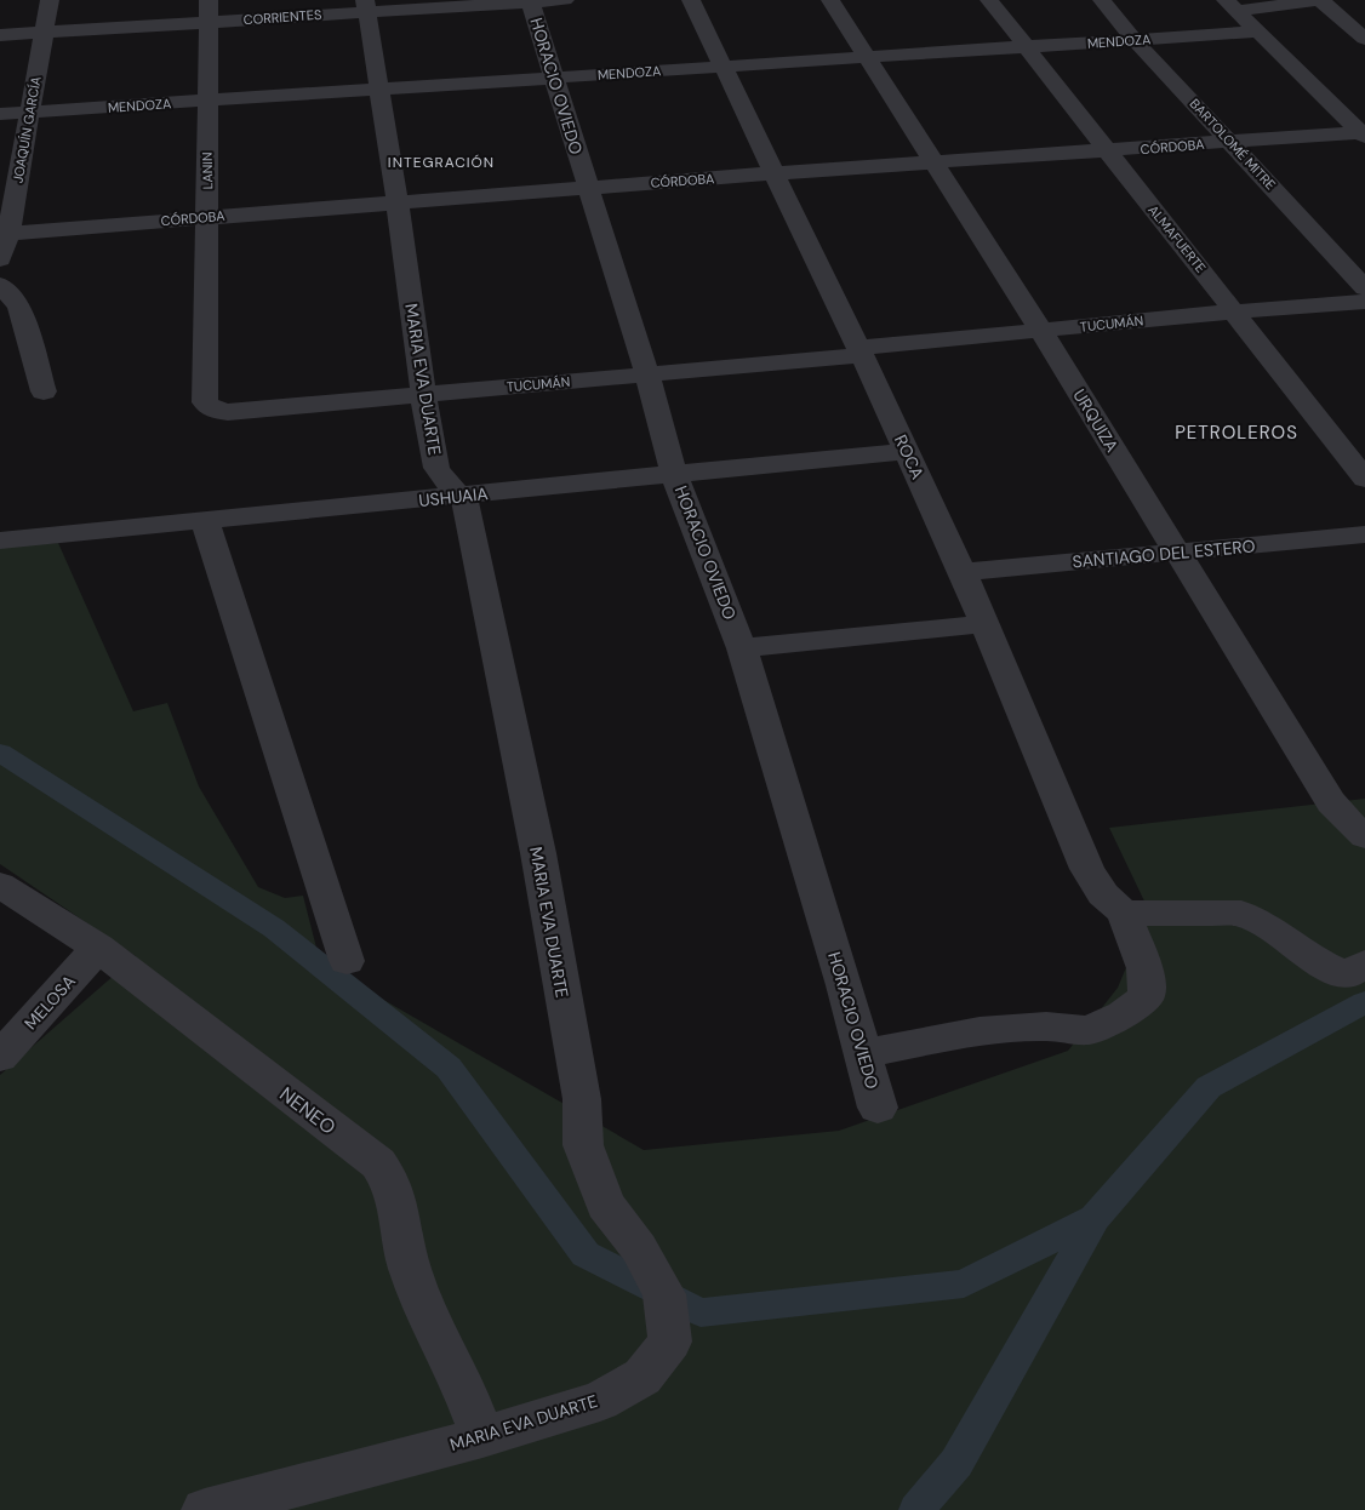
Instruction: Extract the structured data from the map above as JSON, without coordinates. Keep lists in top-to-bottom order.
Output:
{
  "streets": {
    "street": [
      "CORRIENTES",
      "MENDOZA",
      "HORACIO OVIEDO",
      "JOAQUÍN GARCÍA",
      "BARTOLOMÉ MITRE",
      "CÓRDOBA",
      "LANIN",
      "ALMAFUERTE",
      "TUCUMÁN",
      "MARIA EVA DUARTE",
      "URQUIZA",
      "ROCA",
      "USHUAIA",
      "SANTIAGO DEL ESTERO",
      "MELOSA",
      "NENEO"
    ]
  },
  "crossings": [
    ["CORRIENTES", "HORACIO OVIEDO"],
    ["CORRIENTES", "JOAQUÍN GARCÍA"],
    ["CORRIENTES", "LANIN"],
    ["CORRIENTES", "MARIA EVA DUARTE"],
    ["MENDOZA", "HORACIO OVIEDO"],
    ["MENDOZA", "JOAQUÍN GARCÍA"],
    ["MENDOZA", "BARTOLOMÉ MITRE"],
    ["MENDOZA", "LANIN"],
    ["MENDOZA", "ALMAFUERTE"],
    ["MENDOZA", "MARIA EVA DUARTE"],
    ["MENDOZA", "URQUIZA"],
    ["MENDOZA", "ROCA"],
    ["HORACIO OVIEDO", "CÓRDOBA"],
    ["HORACIO OVIEDO", "TUCUMÁN"],
    ["HORACIO OVIEDO", "USHUAIA"],
    ["JOAQUÍN GARCÍA", "CÓRDOBA"],
    ["BARTOLOMÉ MITRE", "CÓRDOBA"],
    ["CÓRDOBA", "LANIN"],
    ["CÓRDOBA", "ALMAFUERTE"],
    ["CÓRDOBA", "MARIA EVA DUARTE"],
    ["CÓRDOBA", "URQUIZA"],
    ["CÓRDOBA", "ROCA"],
    ["LANIN", "TUCUMÁN"],
    ["ALMAFUERTE", "TUCUMÁN"],
    ["TUCUMÁN", "MARIA EVA DUARTE"],
    ["TUCUMÁN", "URQUIZA"],
    ["TUCUMÁN", "ROCA"],
    ["MARIA EVA DUARTE", "USHUAIA"],
    ["MARIA EVA DUARTE", "NENEO"],
    ["URQUIZA", "SANTIAGO DEL ESTERO"],
    ["ROCA", "USHUAIA"],
    ["ROCA", "SANTIAGO DEL ESTERO"],
    ["MELOSA", "NENEO"]
  ],
  "districts": ["INTEGRACIÓN", "PETROLEROS"]
}
